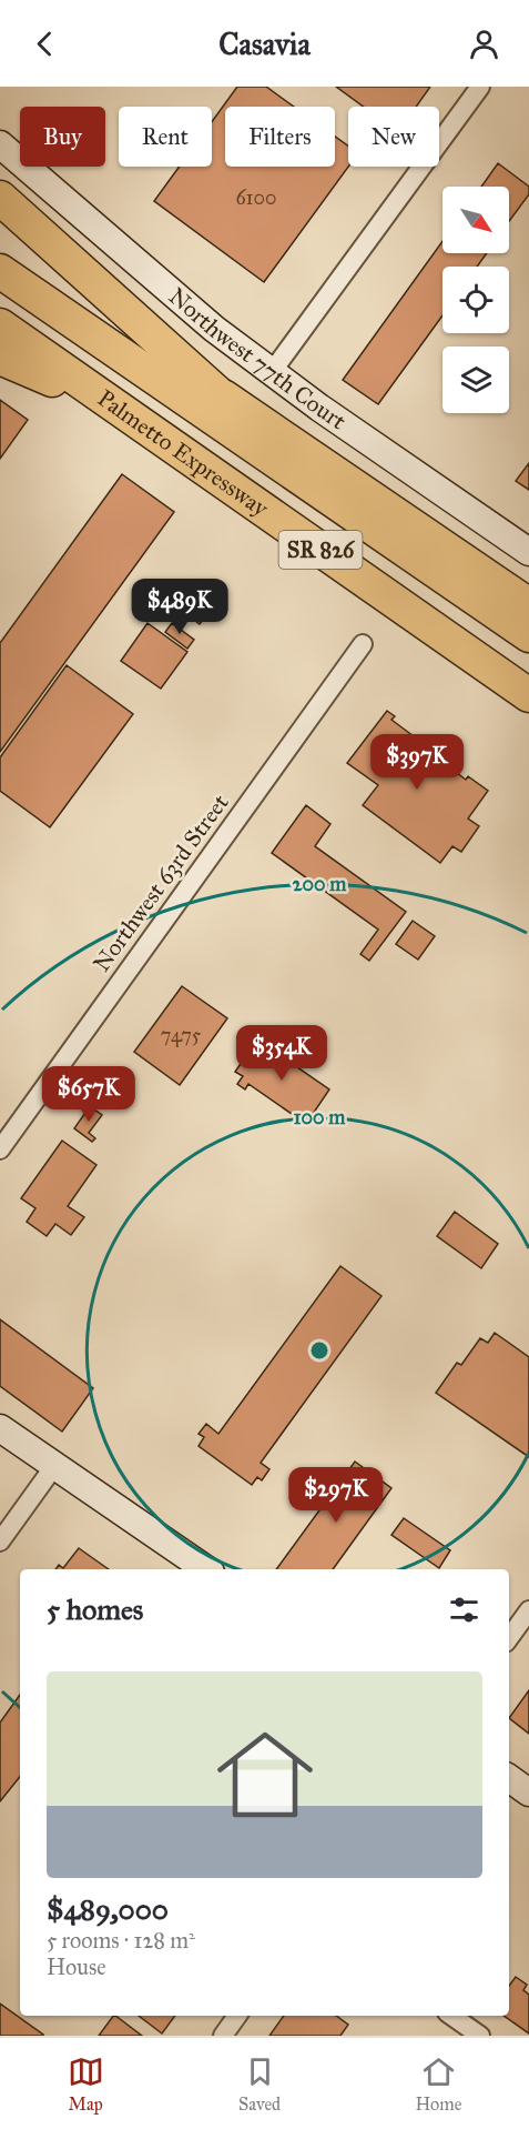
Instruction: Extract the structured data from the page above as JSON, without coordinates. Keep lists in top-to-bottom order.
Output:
{
  "streets": {
    "highway": ["Palmetto Expressway", "SR 826"],
    "street": ["Northwest 77th Court", "Northwest 63rd Street"]
  },
  "house_numbers": ["6100", "7475"],
  "north": "bottom right",
  "page": {
    "header": "Casavia",
    "chip": [
      "Buy",
      "Rent",
      "Filters",
      "New"
    ],
    "price": [
      "$489K",
      "$397K",
      "$354K",
      "$657K",
      "$297K"
    ],
    "heading": "5 homes",
    "list": [
      {
        "name": "$489,000",
        "note": "5 rooms · 128 m² · House"
      }
    ],
    "tabs": ["Map", "Saved", "Home"]
  },
  "rings": ["200 m", "100 m"]
}
